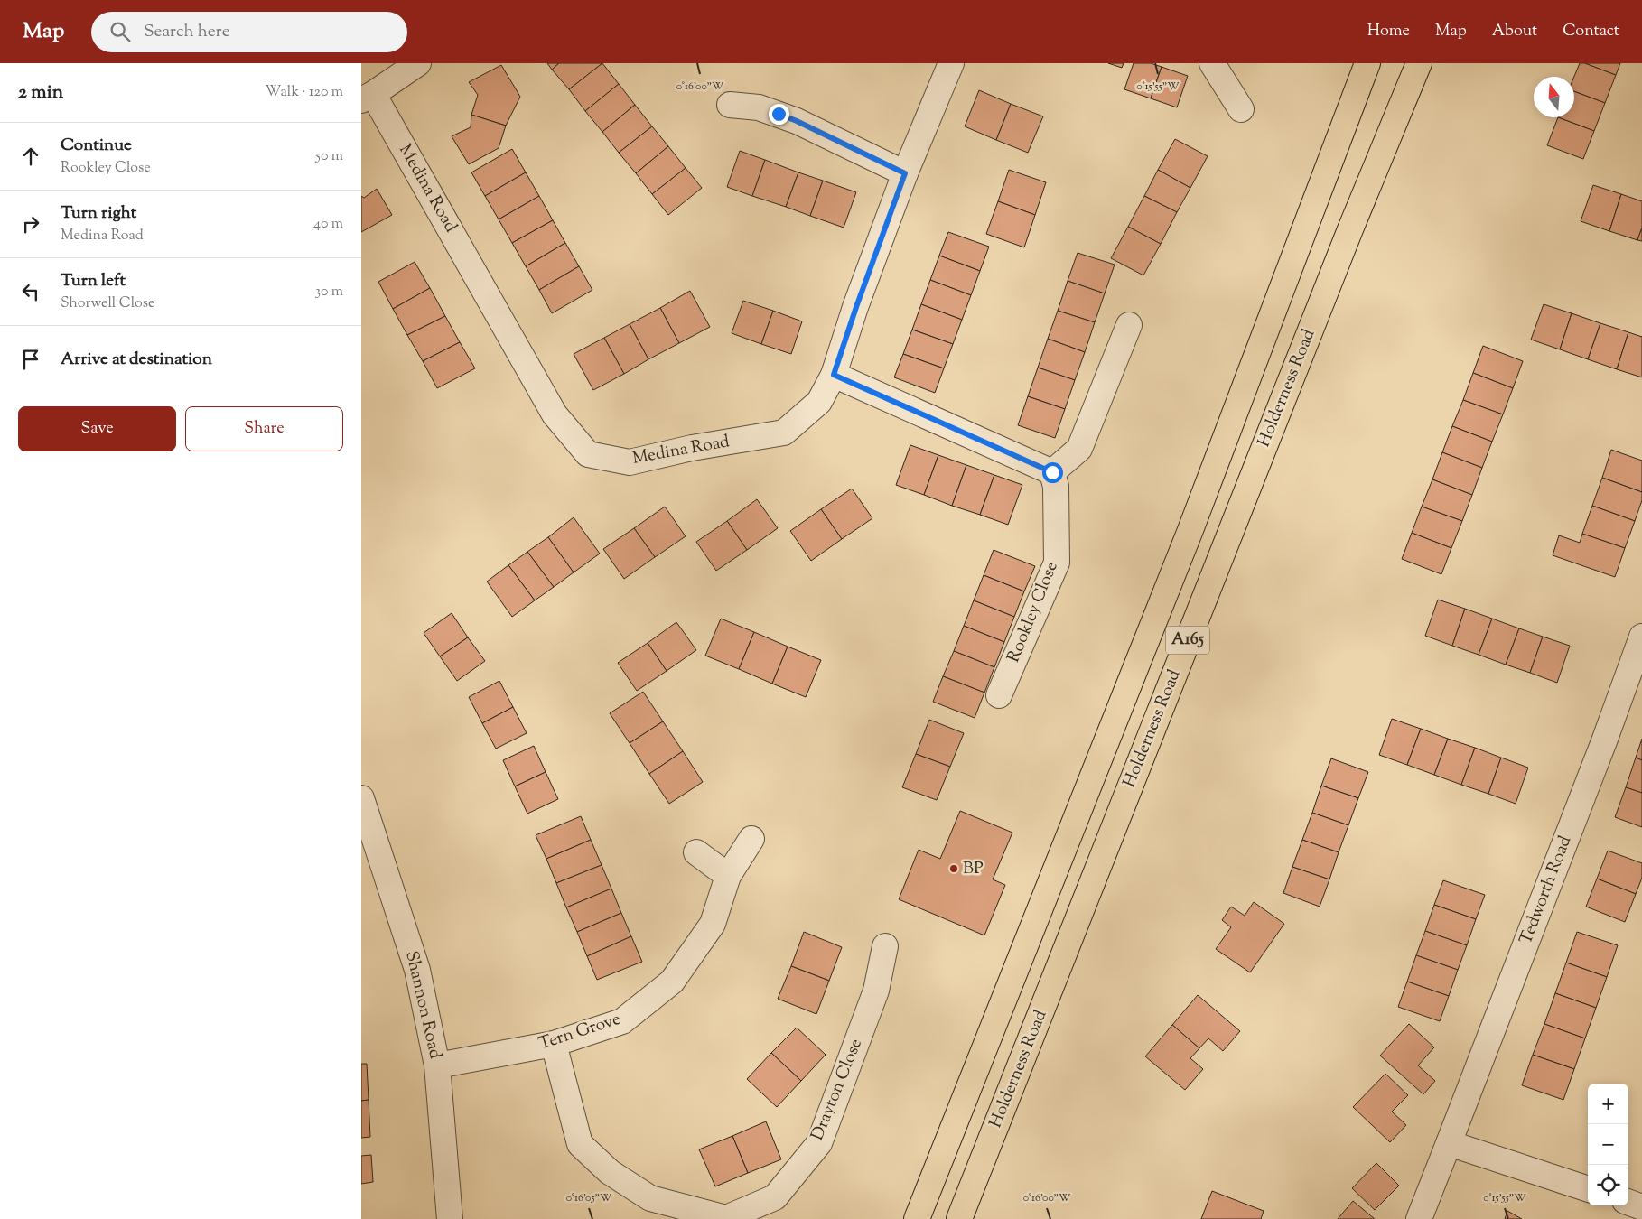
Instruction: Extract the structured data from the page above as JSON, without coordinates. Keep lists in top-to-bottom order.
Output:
{
  "streets": {
    "highway": ["Holderness Road", "A165"],
    "street": [
      "Medina Road",
      "Rookley Close",
      "Tedworth Road",
      "Shannon Road",
      "Tern Grove",
      "Drayton Close"
    ]
  },
  "crossings": [
    ["Shannon Road", "Tern Grove"],
    ["Tern Grove", "Drayton Close"]
  ],
  "places": ["BP"],
  "north": "top",
  "page": {
    "header": "Map",
    "search": "Search here",
    "nav": [
      "Home",
      "Map",
      "About",
      "Contact"
    ],
    "heading": ["2 min", "Walk · 120 m"],
    "list": [
      ["Continue", "Rookley Close", "50 m"],
      ["Turn right", "Medina Road", "40 m"],
      ["Turn left", "Shorwell Close", "30 m"],
      "Arrive at destination"
    ],
    "buttons": ["Save", "Share"],
    "map_buttons": ["+", "−"]
  },
  "coordinates": ["0°16'00\"W", "0°15'55\"W", "0°16'05\"W"]
}
